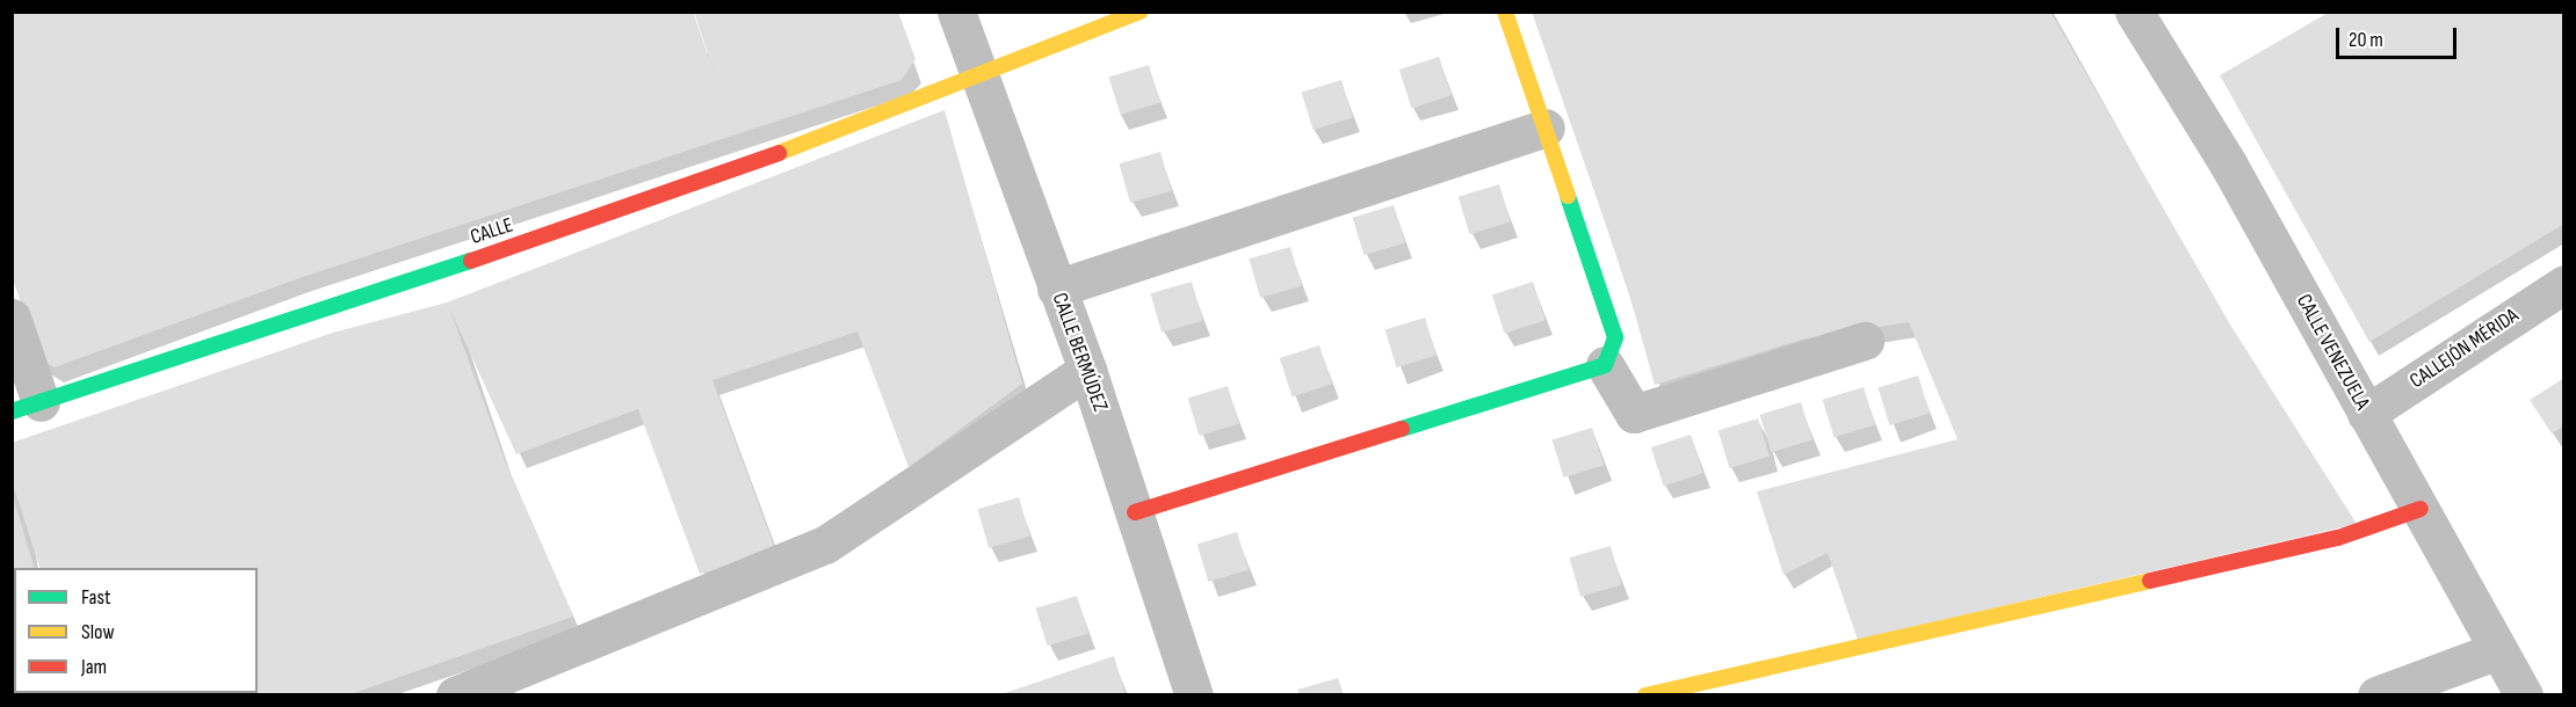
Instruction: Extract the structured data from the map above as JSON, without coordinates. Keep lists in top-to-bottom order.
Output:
{
  "streets": {
    "street": [
      "CALLE",
      "CALLEJÓN MÉRIDA",
      "CALLE BERMÚDEZ",
      "CALLE VENEZUELA"
    ]
  },
  "crossings": [
    ["CALLE", "CALLE BERMÚDEZ"],
    ["CALLEJÓN MÉRIDA", "CALLE VENEZUELA"]
  ],
  "legend": ["Fast", "Slow", "Jam"],
  "scale_bar": "20 m"
}
